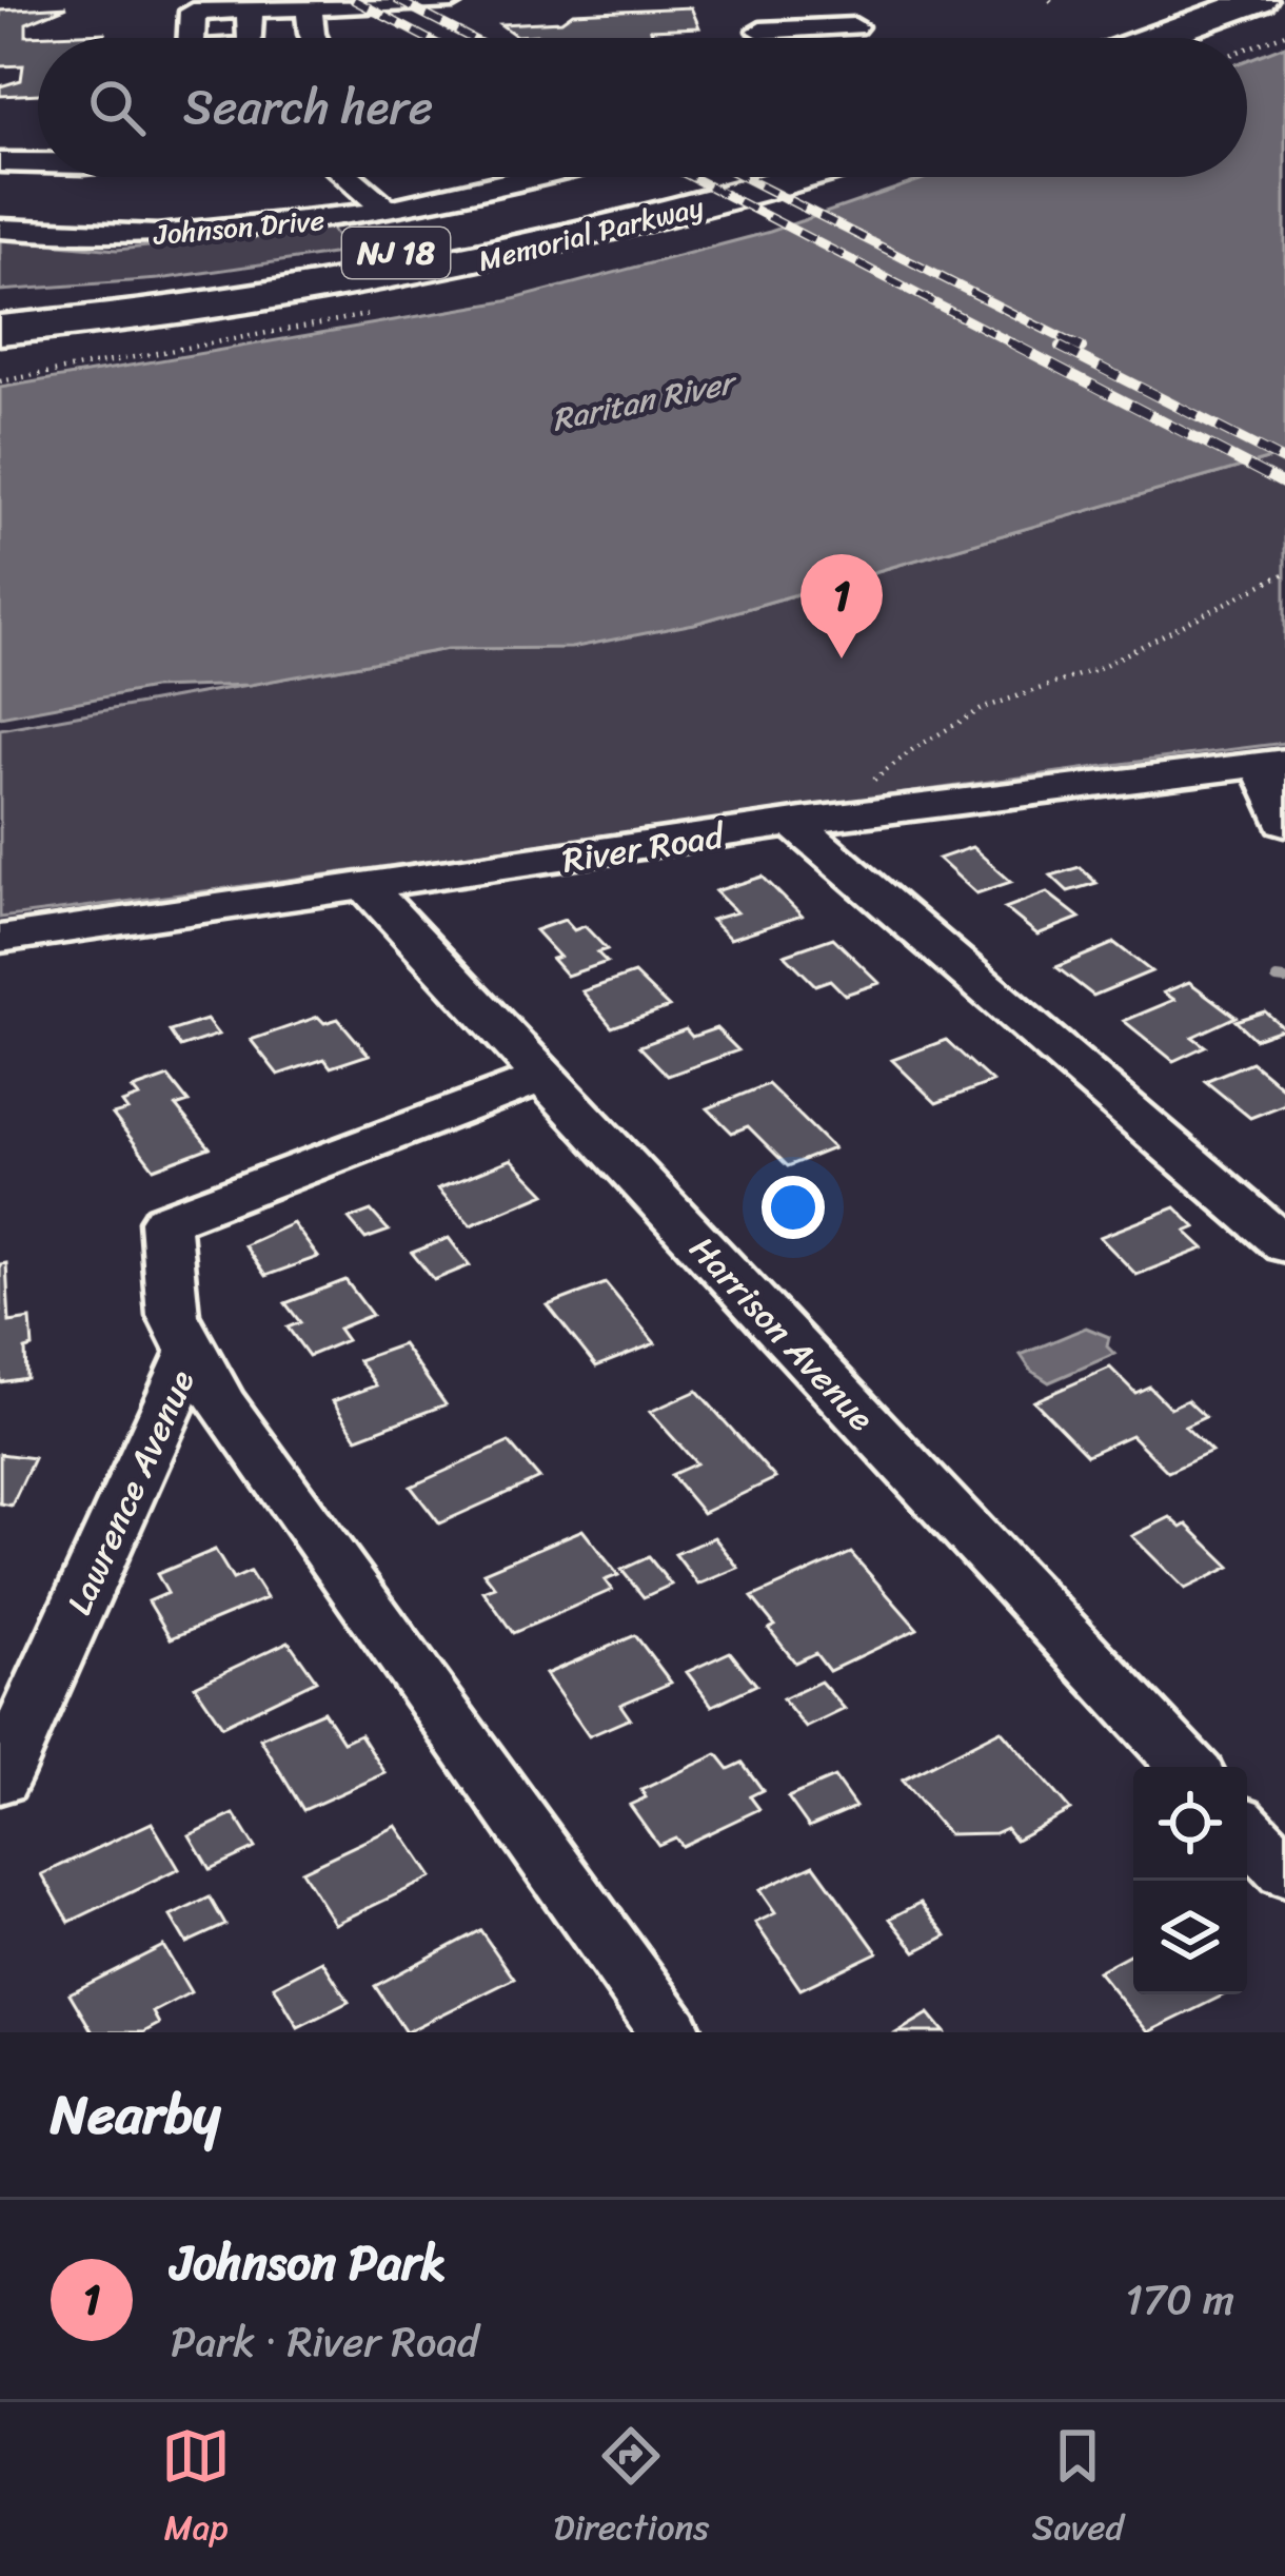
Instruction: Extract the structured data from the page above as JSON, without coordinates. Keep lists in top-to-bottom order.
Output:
{
  "streets": {
    "highway": ["Memorial Parkway", "NJ 18"],
    "street": [
      "Johnson Drive",
      "River Road",
      "Harrison Avenue",
      "Lawrence Avenue"
    ]
  },
  "crossings": [
    ["River Road", "Harrison Avenue"],
    ["Harrison Avenue", "Lawrence Avenue"]
  ],
  "water": ["Raritan River"],
  "page": {
    "search": "Search here",
    "pins": "1",
    "heading": "Nearby",
    "list": [
      {
        "mark": "1",
        "name": "Johnson Park",
        "note": "Park · River Road",
        "value": "170 m"
      }
    ],
    "nav": ["Map", "Directions", "Saved"]
  }
}
